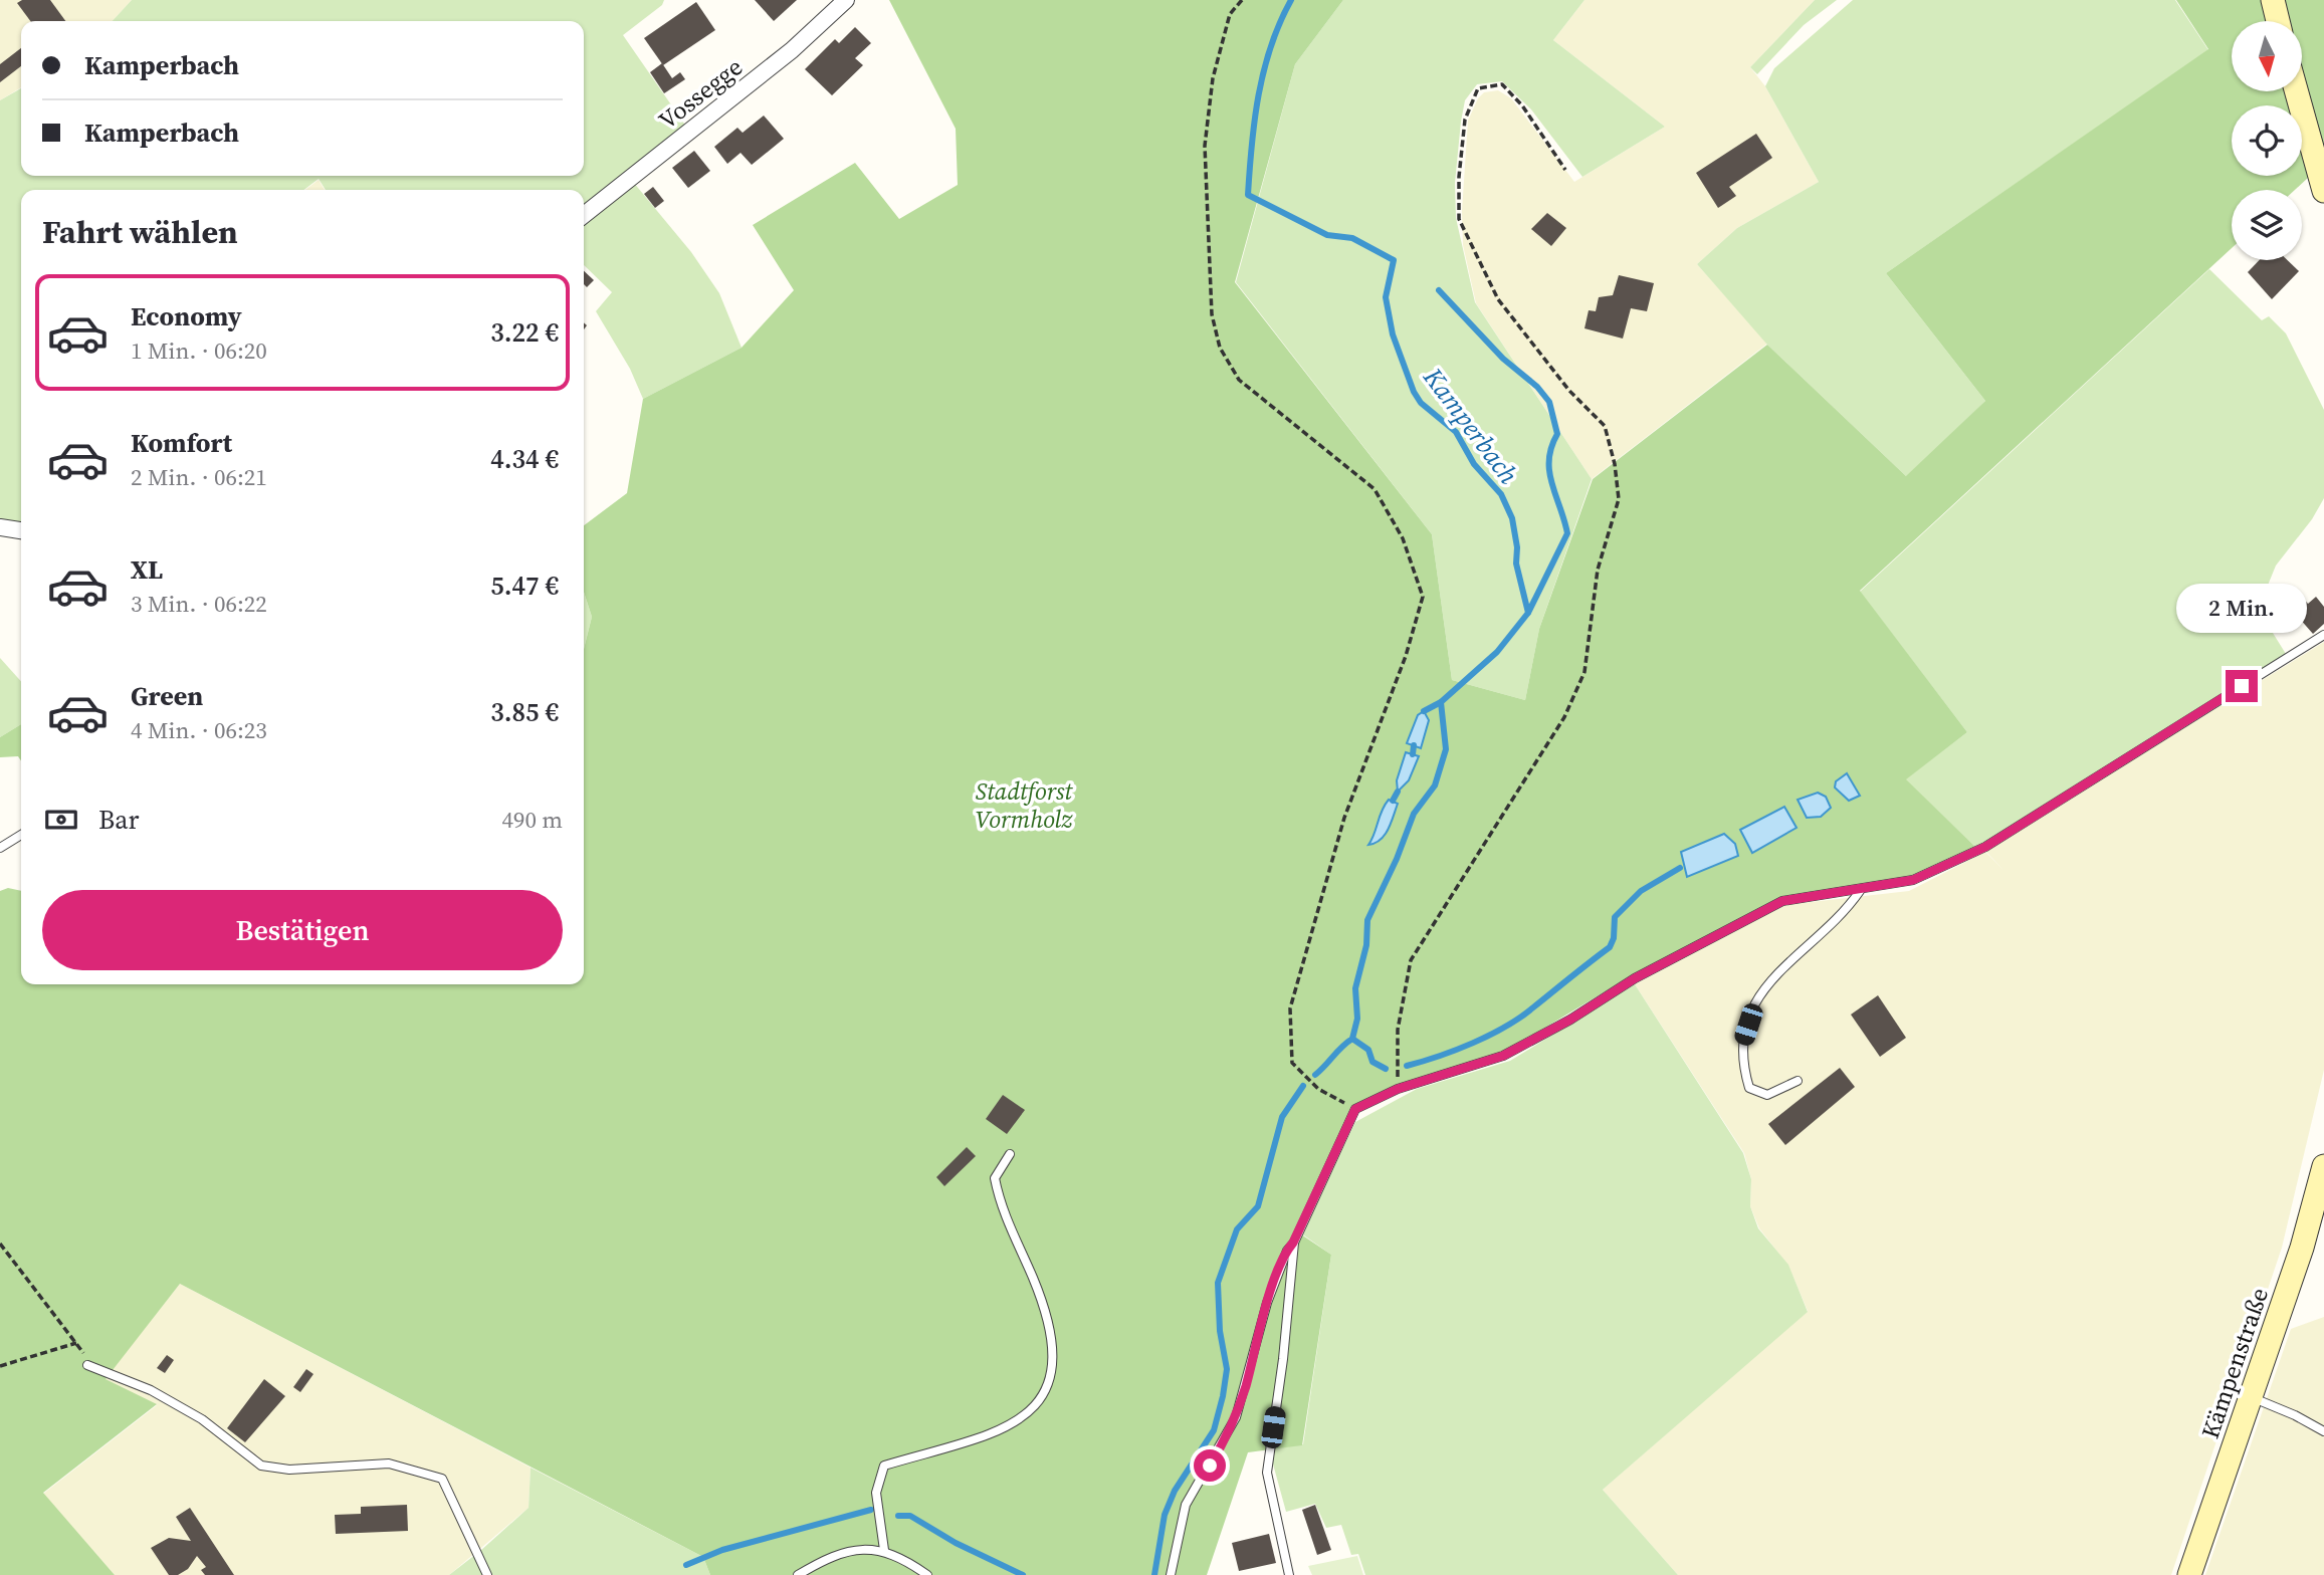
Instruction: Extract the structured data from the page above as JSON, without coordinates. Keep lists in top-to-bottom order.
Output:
{
  "streets": {
    "street": ["Vossegge", "Kämpenstraße"]
  },
  "water": ["Kamperbach"],
  "parks": ["Stadtforst Vormholz"],
  "north": "bottom",
  "page": {
    "banner": ["Kamperbach", "Kamperbach"],
    "heading": "Fahrt wählen",
    "list": [
      {
        "name": "Economy",
        "note": "1 Min. · 06:20",
        "value": "3.22 €"
      },
      {
        "name": "Komfort",
        "note": "2 Min. · 06:21",
        "value": "4.34 €"
      },
      {
        "name": "XL",
        "note": "3 Min. · 06:22",
        "value": "5.47 €"
      },
      {
        "name": "Green",
        "note": "4 Min. · 06:23",
        "value": "3.85 €"
      }
    ],
    "bubble": "2 Min.",
    "pay": ["Bar", "490 m"],
    "buttons": "Bestätigen"
  }
}
